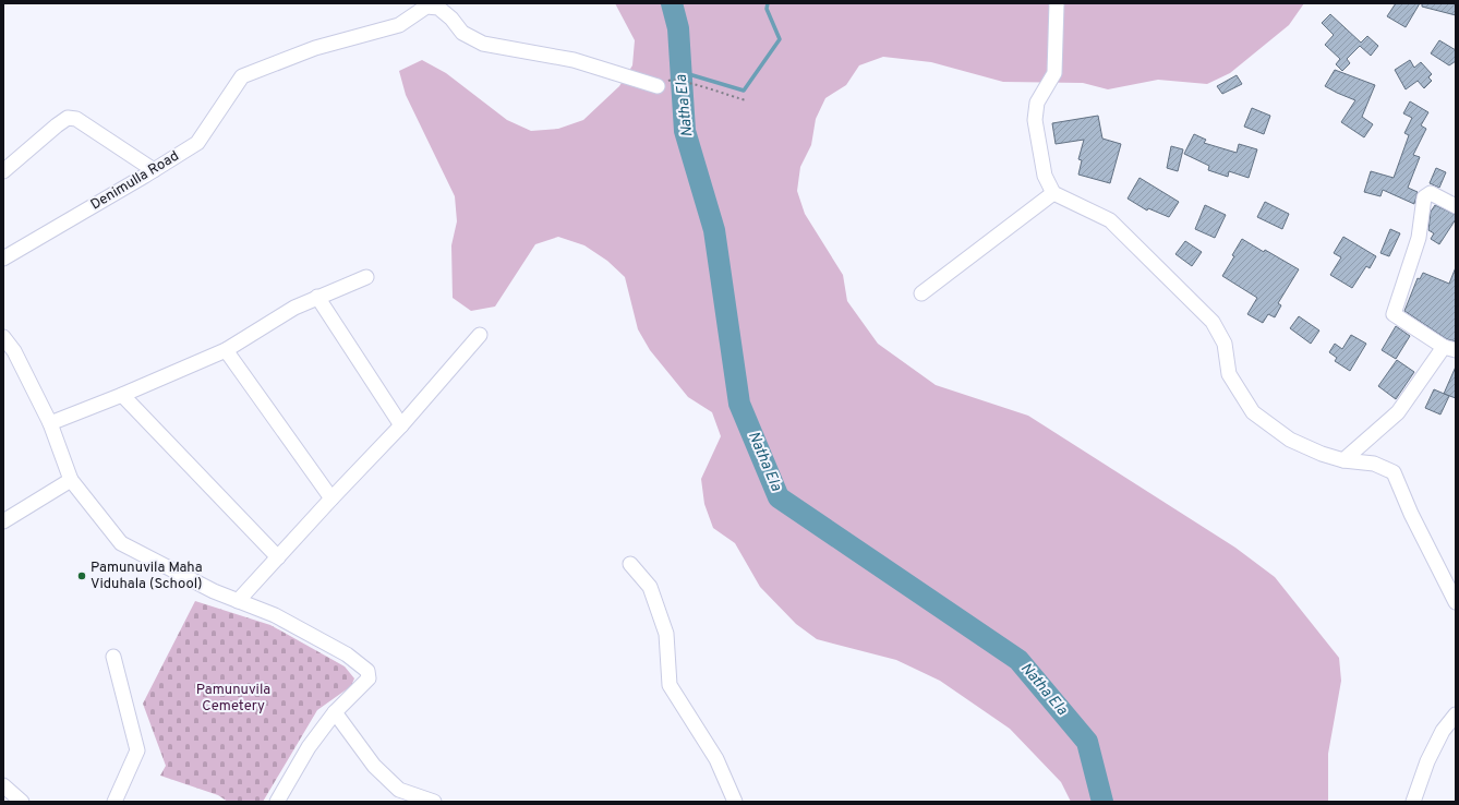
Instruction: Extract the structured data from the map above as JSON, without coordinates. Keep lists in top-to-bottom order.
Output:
{
  "streets": {
    "street": ["Denimulla Road"]
  },
  "water": ["Natha Ela"],
  "parks": ["Pamunuvila Cemetery"],
  "places": ["Pamunuvila Maha Viduhala (School)"]
}
